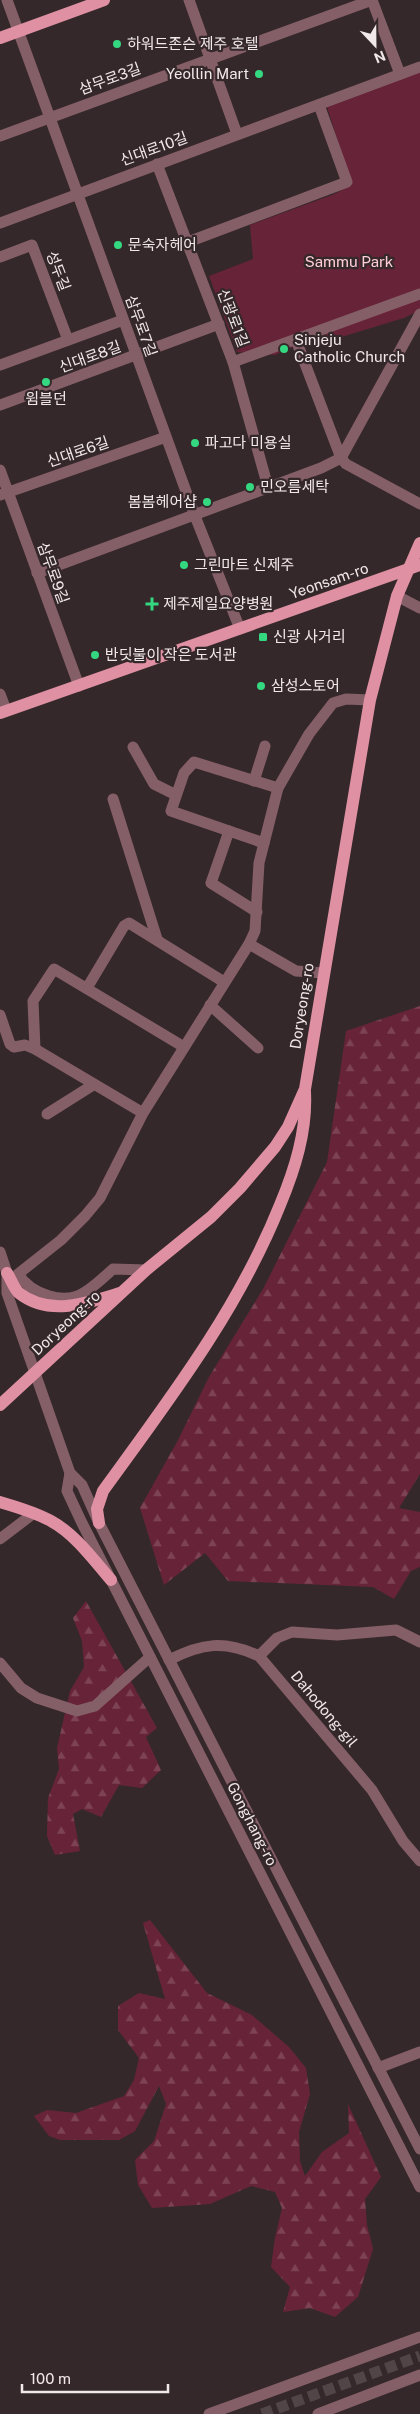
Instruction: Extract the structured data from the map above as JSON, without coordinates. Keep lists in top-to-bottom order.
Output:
{
  "streets": {
    "main road": ["Yeonsam-ro", "Doryeong-ro"],
    "street": [
      "삼무로3길",
      "신대로10길",
      "성두길",
      "신광로1길",
      "삼무로7길",
      "신대로8길",
      "신대로6길",
      "삼무로9길",
      "Dahodong-gil",
      "Gonghang-ro"
    ]
  },
  "crossings": [
    ["삼무로3길", "신대로10길"],
    ["삼무로3길", "삼무로7길"],
    ["신대로10길", "신광로1길"],
    ["신대로10길", "삼무로7길"],
    ["신광로1길", "신대로8길"],
    ["삼무로7길", "신대로8길"],
    ["삼무로7길", "신대로6길"],
    ["삼무로7길", "Yeonsam-ro"],
    ["신대로6길", "삼무로9길"],
    ["삼무로9길", "Yeonsam-ro"],
    ["Yeonsam-ro", "Doryeong-ro"],
    ["Doryeong-ro", "Gonghang-ro"],
    ["Dahodong-gil", "Gonghang-ro"]
  ],
  "parks": ["Sammu Park"],
  "places": {
    "other": [
      "하워드존슨 제주 호텔",
      "Yeollin Mart",
      "문숙자헤어",
      "Sinjeju Catholic Church",
      "윔블던",
      "파고다 미용실",
      "민오름세탁",
      "봄봄헤어샵",
      "그린마트 신제주",
      "반딧불이 작은 도서관",
      "삼성스토어"
    ],
    "health": ["제주제일요양병원"],
    "transit": ["신광 사거리"]
  },
  "scale_bar": "100 m",
  "north": "bottom"
}
